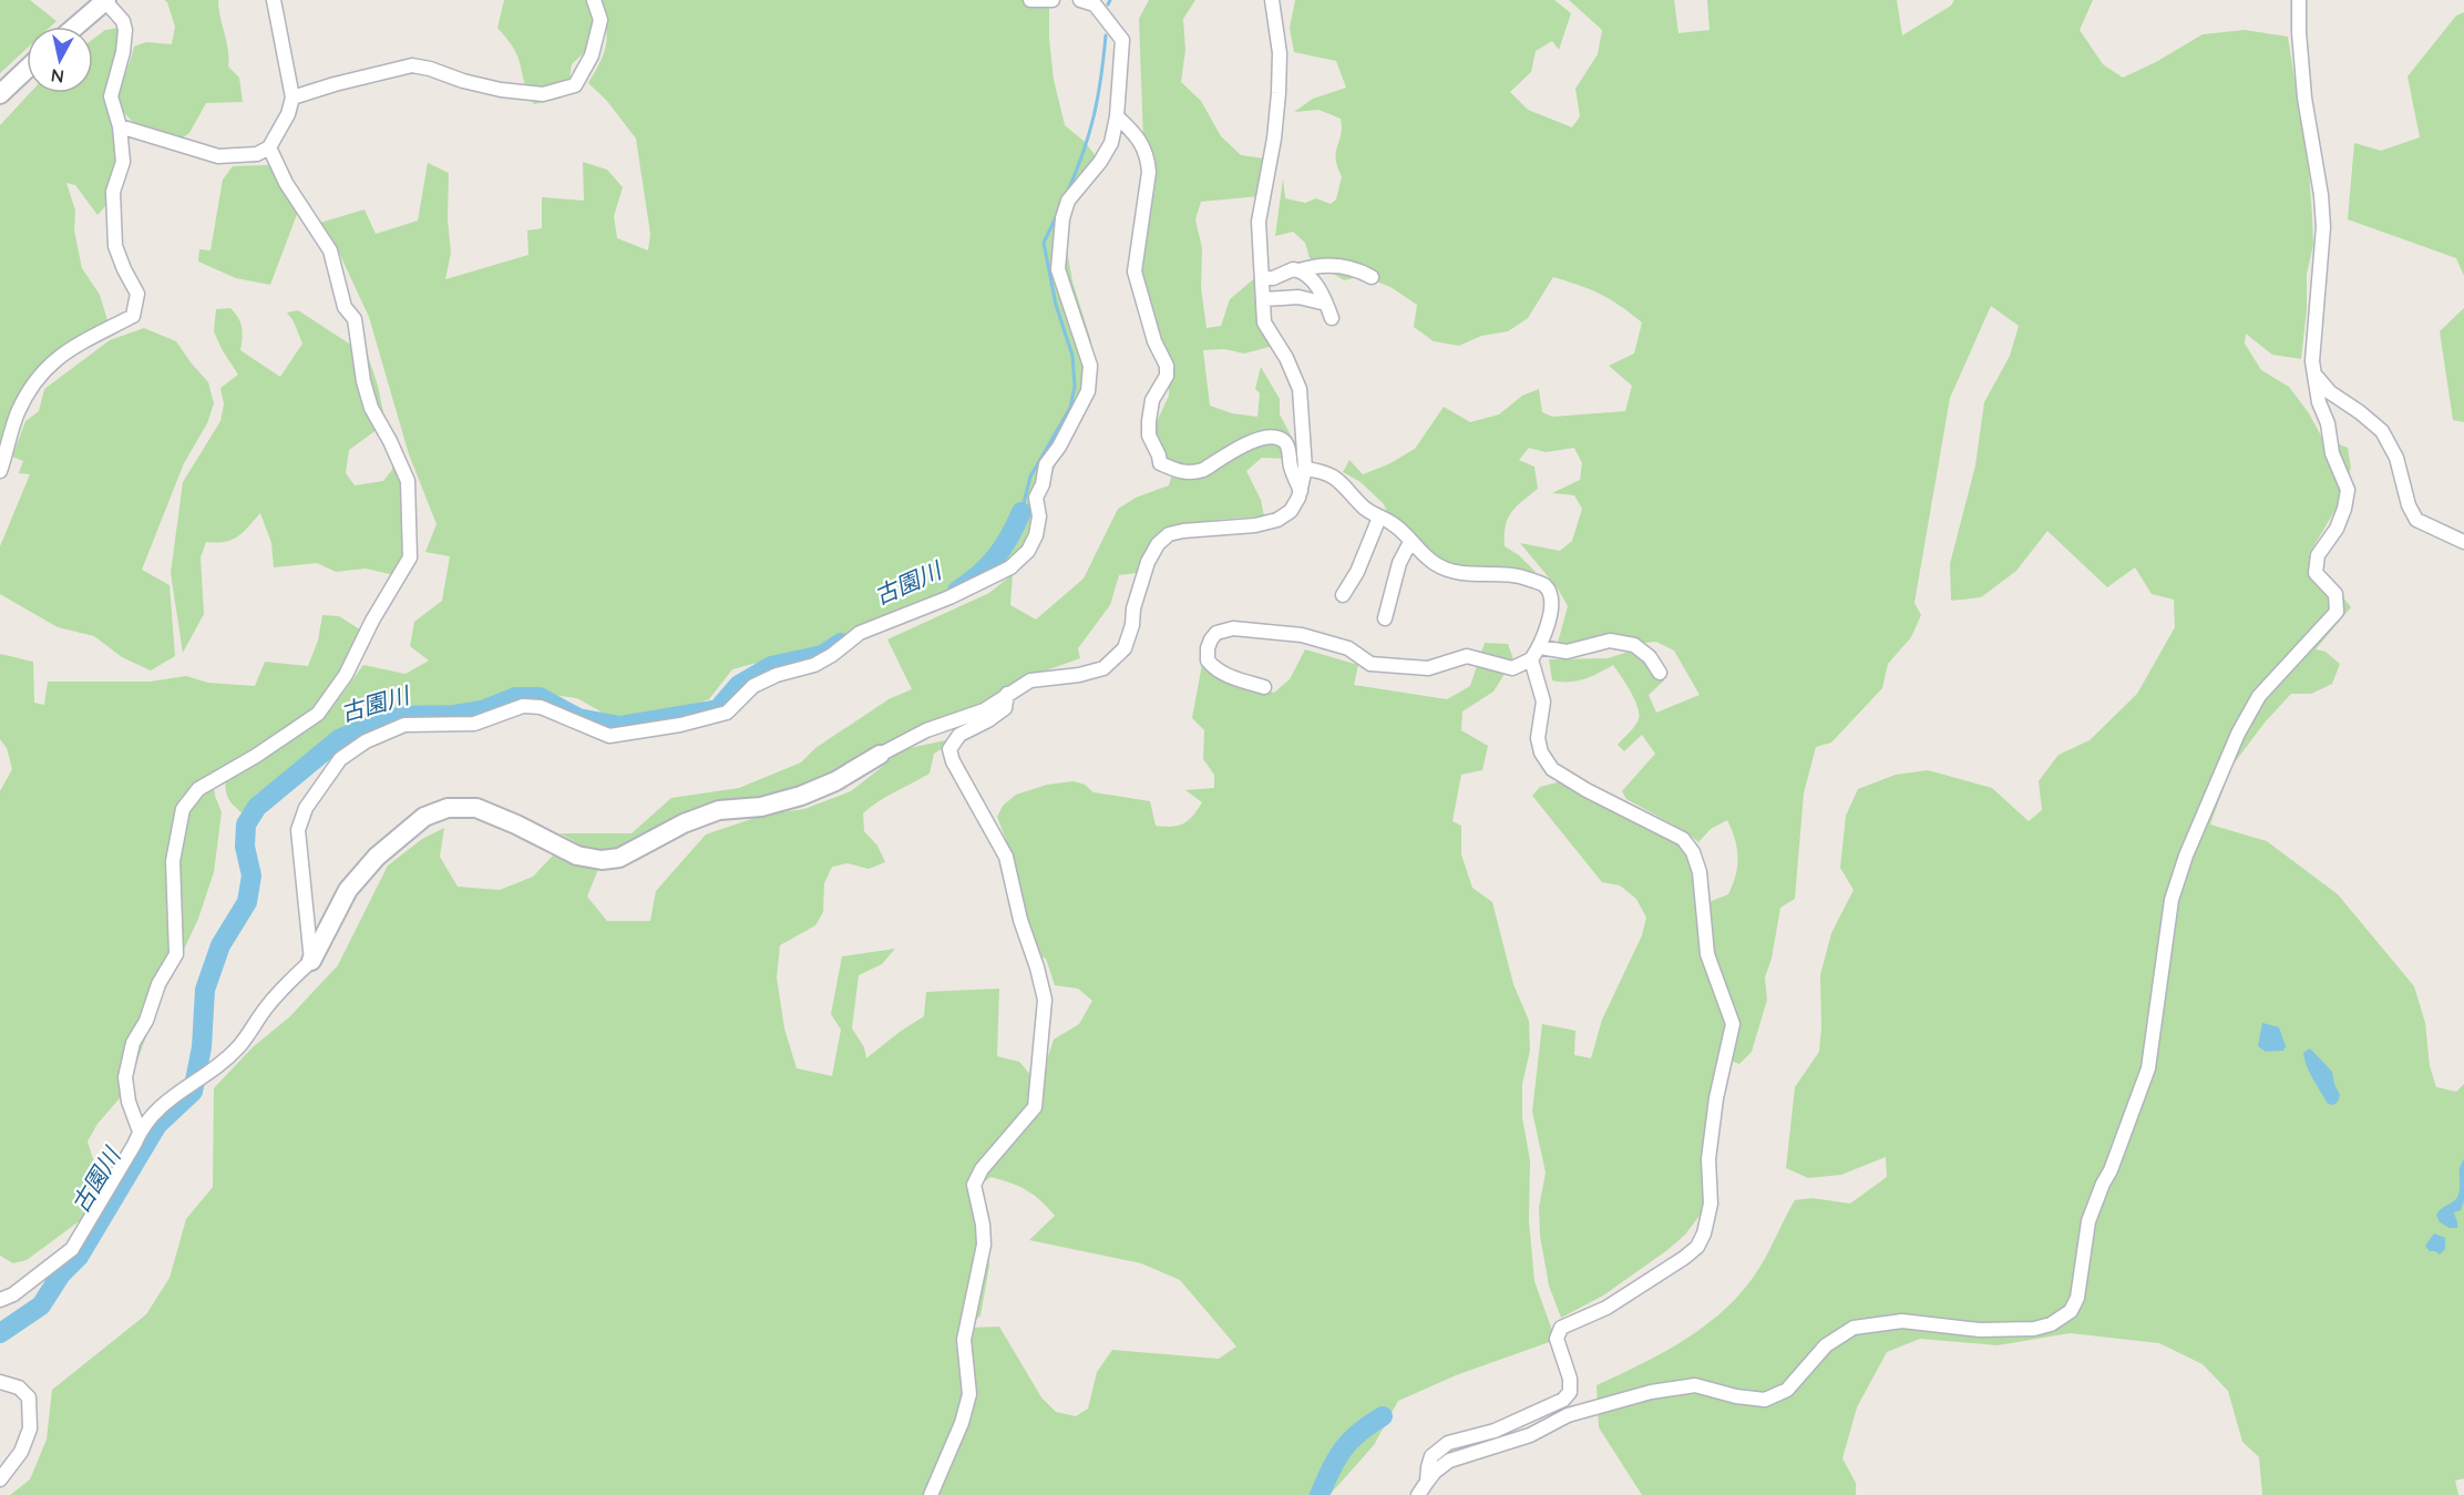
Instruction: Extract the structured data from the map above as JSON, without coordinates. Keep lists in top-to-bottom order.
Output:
{
  "water": ["古園川"],
  "north": "bottom"
}
